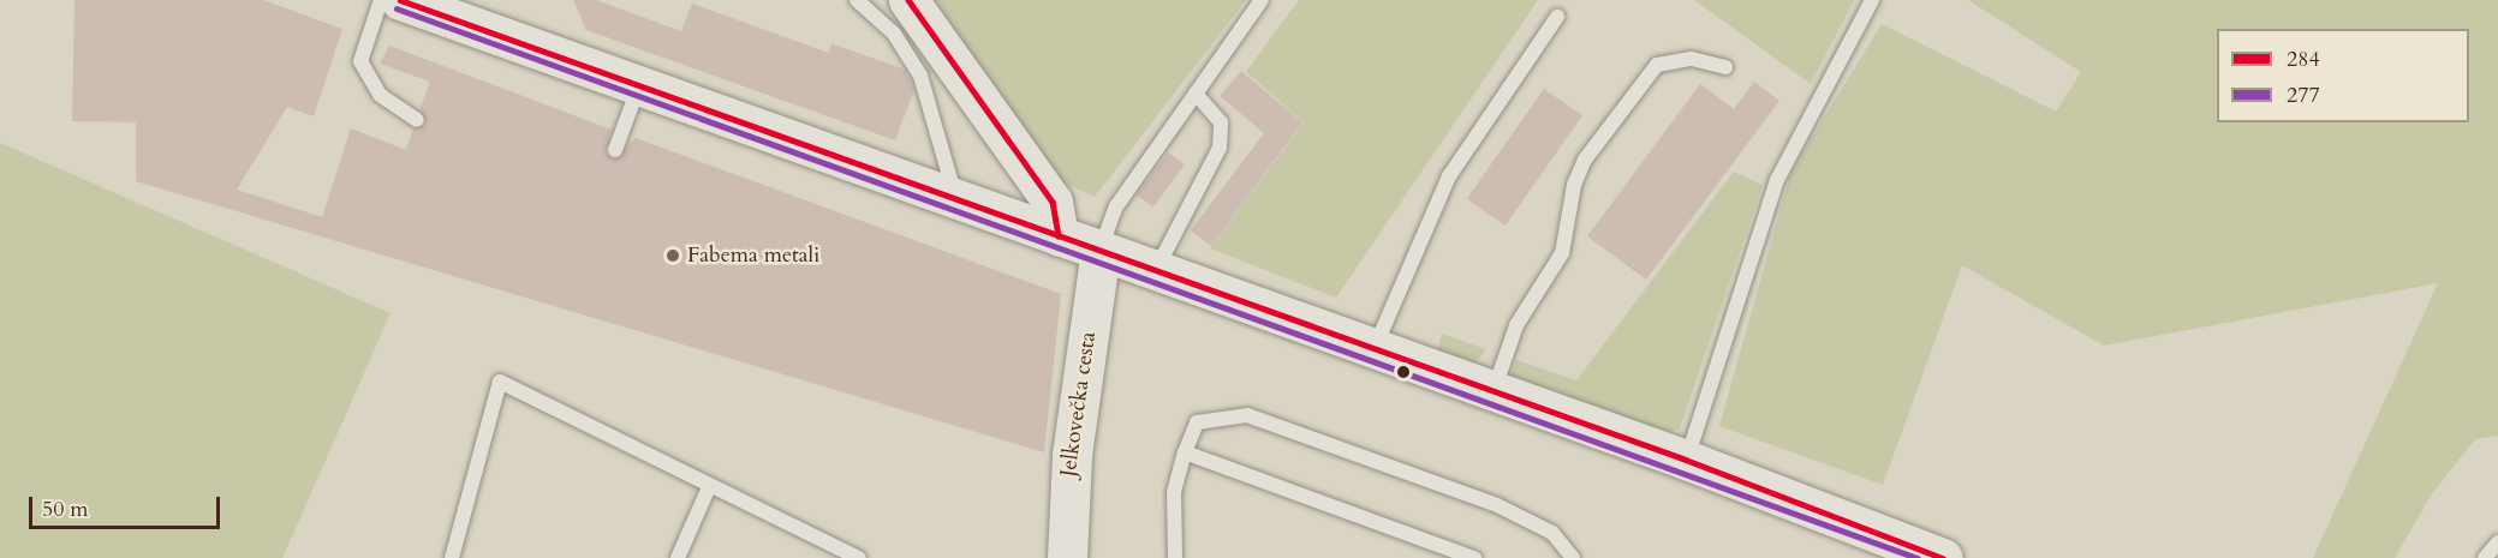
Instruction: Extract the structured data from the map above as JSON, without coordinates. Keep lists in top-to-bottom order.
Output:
{
  "streets": {
    "street": ["Jelkovečka cesta"]
  },
  "places": ["Fabema metali"],
  "lines": ["transit line 284", "transit line 277"],
  "legend": ["284", "277"],
  "scale_bar": "50 m"
}
